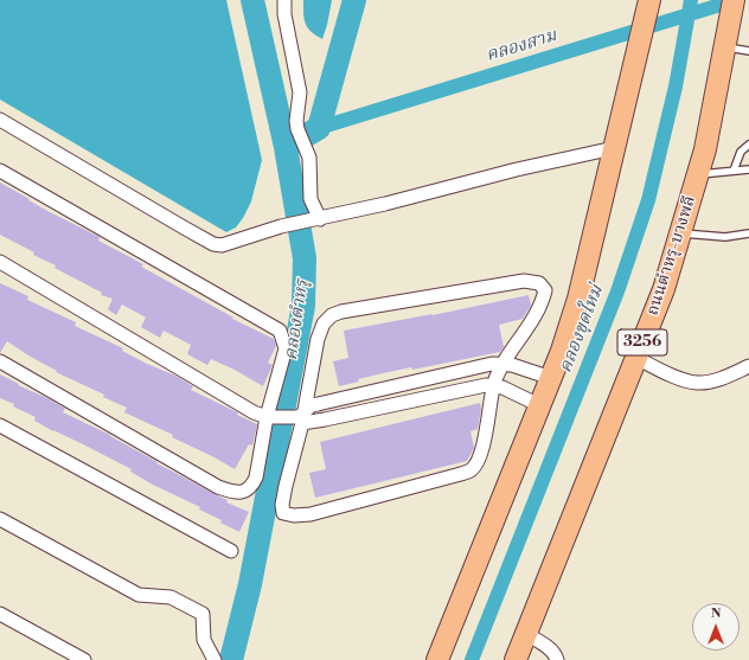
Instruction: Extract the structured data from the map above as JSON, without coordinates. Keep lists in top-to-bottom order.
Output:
{
  "streets": {
    "main road": ["ถนนตำหรุ-บางพลี", "3256"]
  },
  "water": ["คลองสาม", "คลองตำหรุ", "คลองขุดใหม่"],
  "north": "top"
}
